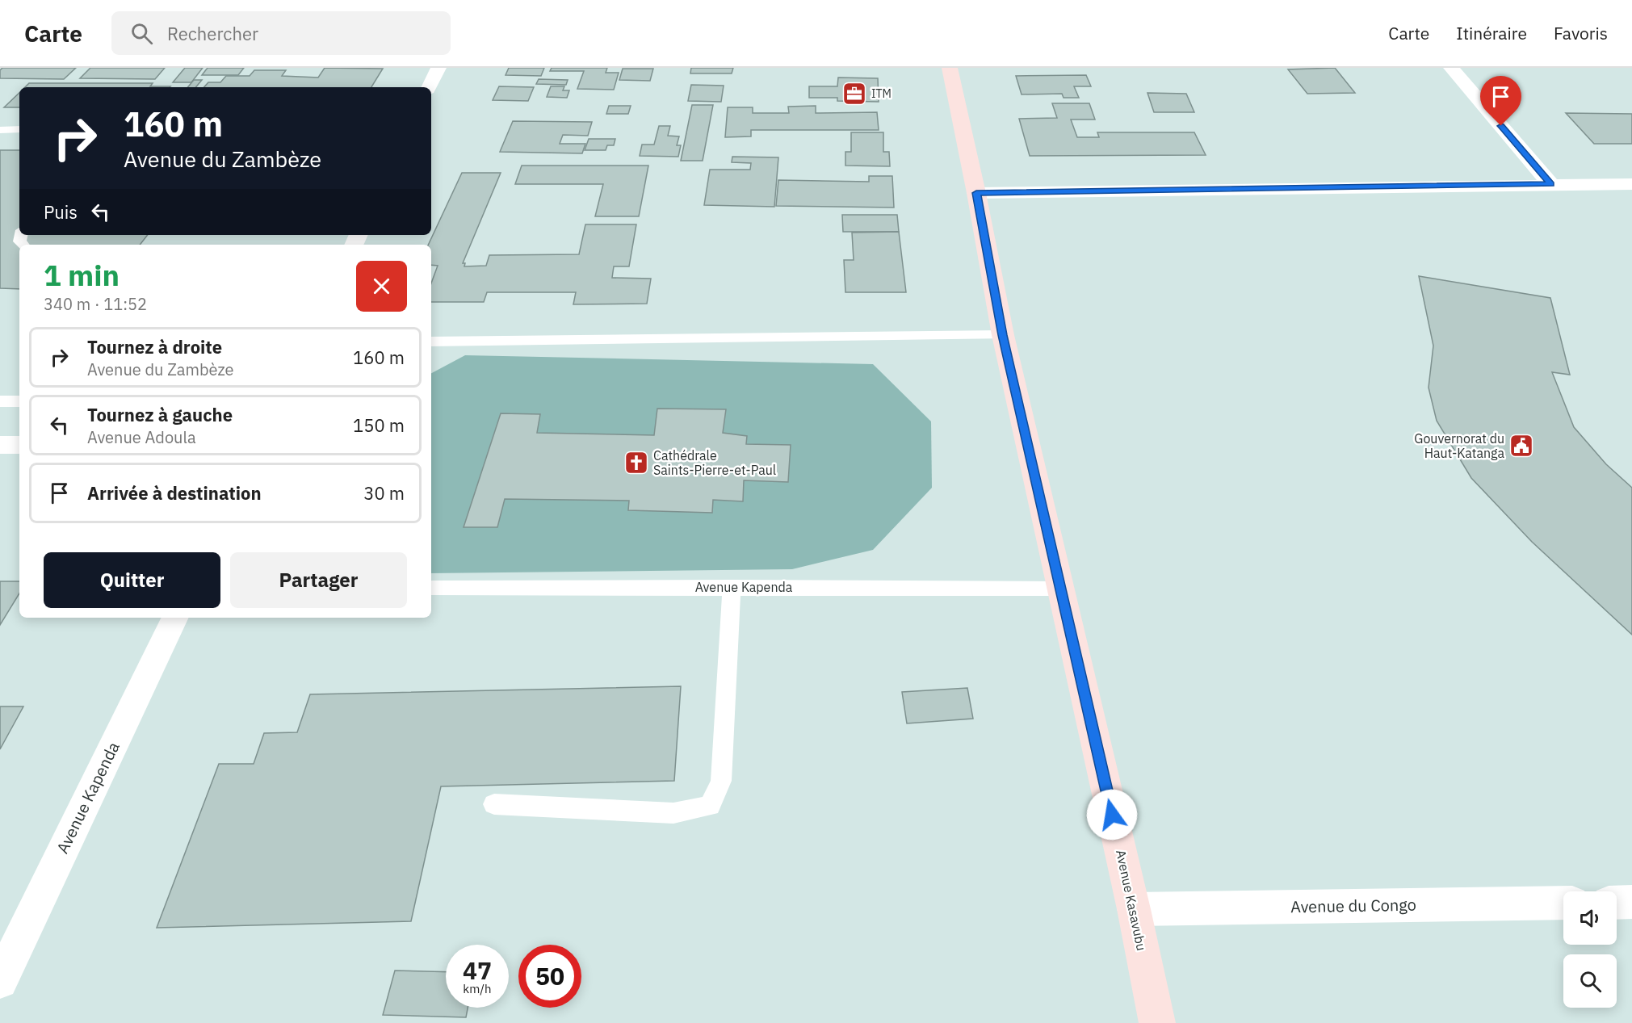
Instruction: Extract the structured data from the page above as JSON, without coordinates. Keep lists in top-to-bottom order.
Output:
{
  "streets": {
    "main road": ["Avenue Kasavubu"],
    "street": ["Avenue Kapenda", "Avenue du Congo"]
  },
  "crossings": [
    ["Avenue Kapenda", "Avenue Kasavubu"],
    ["Avenue Kasavubu", "Avenue du Congo"]
  ],
  "places": {
    "office": ["ITM"],
    "public building": ["Gouvernorat du Haut-Katanga"],
    "church": ["Cathédrale Saints-Pierre-et-Paul"]
  },
  "page": {
    "header": "Carte",
    "search": "Rechercher",
    "nav": ["Carte", "Itinéraire", "Favoris"],
    "turn": ["160 m", "Avenue du Zambèze"],
    "then": "Puis",
    "heading": ["1 min", "340 m · 11:52"],
    "list": [
      {
        "name": "Tournez à droite",
        "note": "Avenue du Zambèze",
        "value": "160 m"
      },
      {
        "name": "Tournez à gauche",
        "note": "Avenue Adoula",
        "value": "150 m"
      },
      {
        "name": "Arrivée à destination",
        "value": "30 m"
      }
    ],
    "buttons": ["Quitter", "Partager"],
    "speed": "47 km/h",
    "limit": "50"
  }
}
